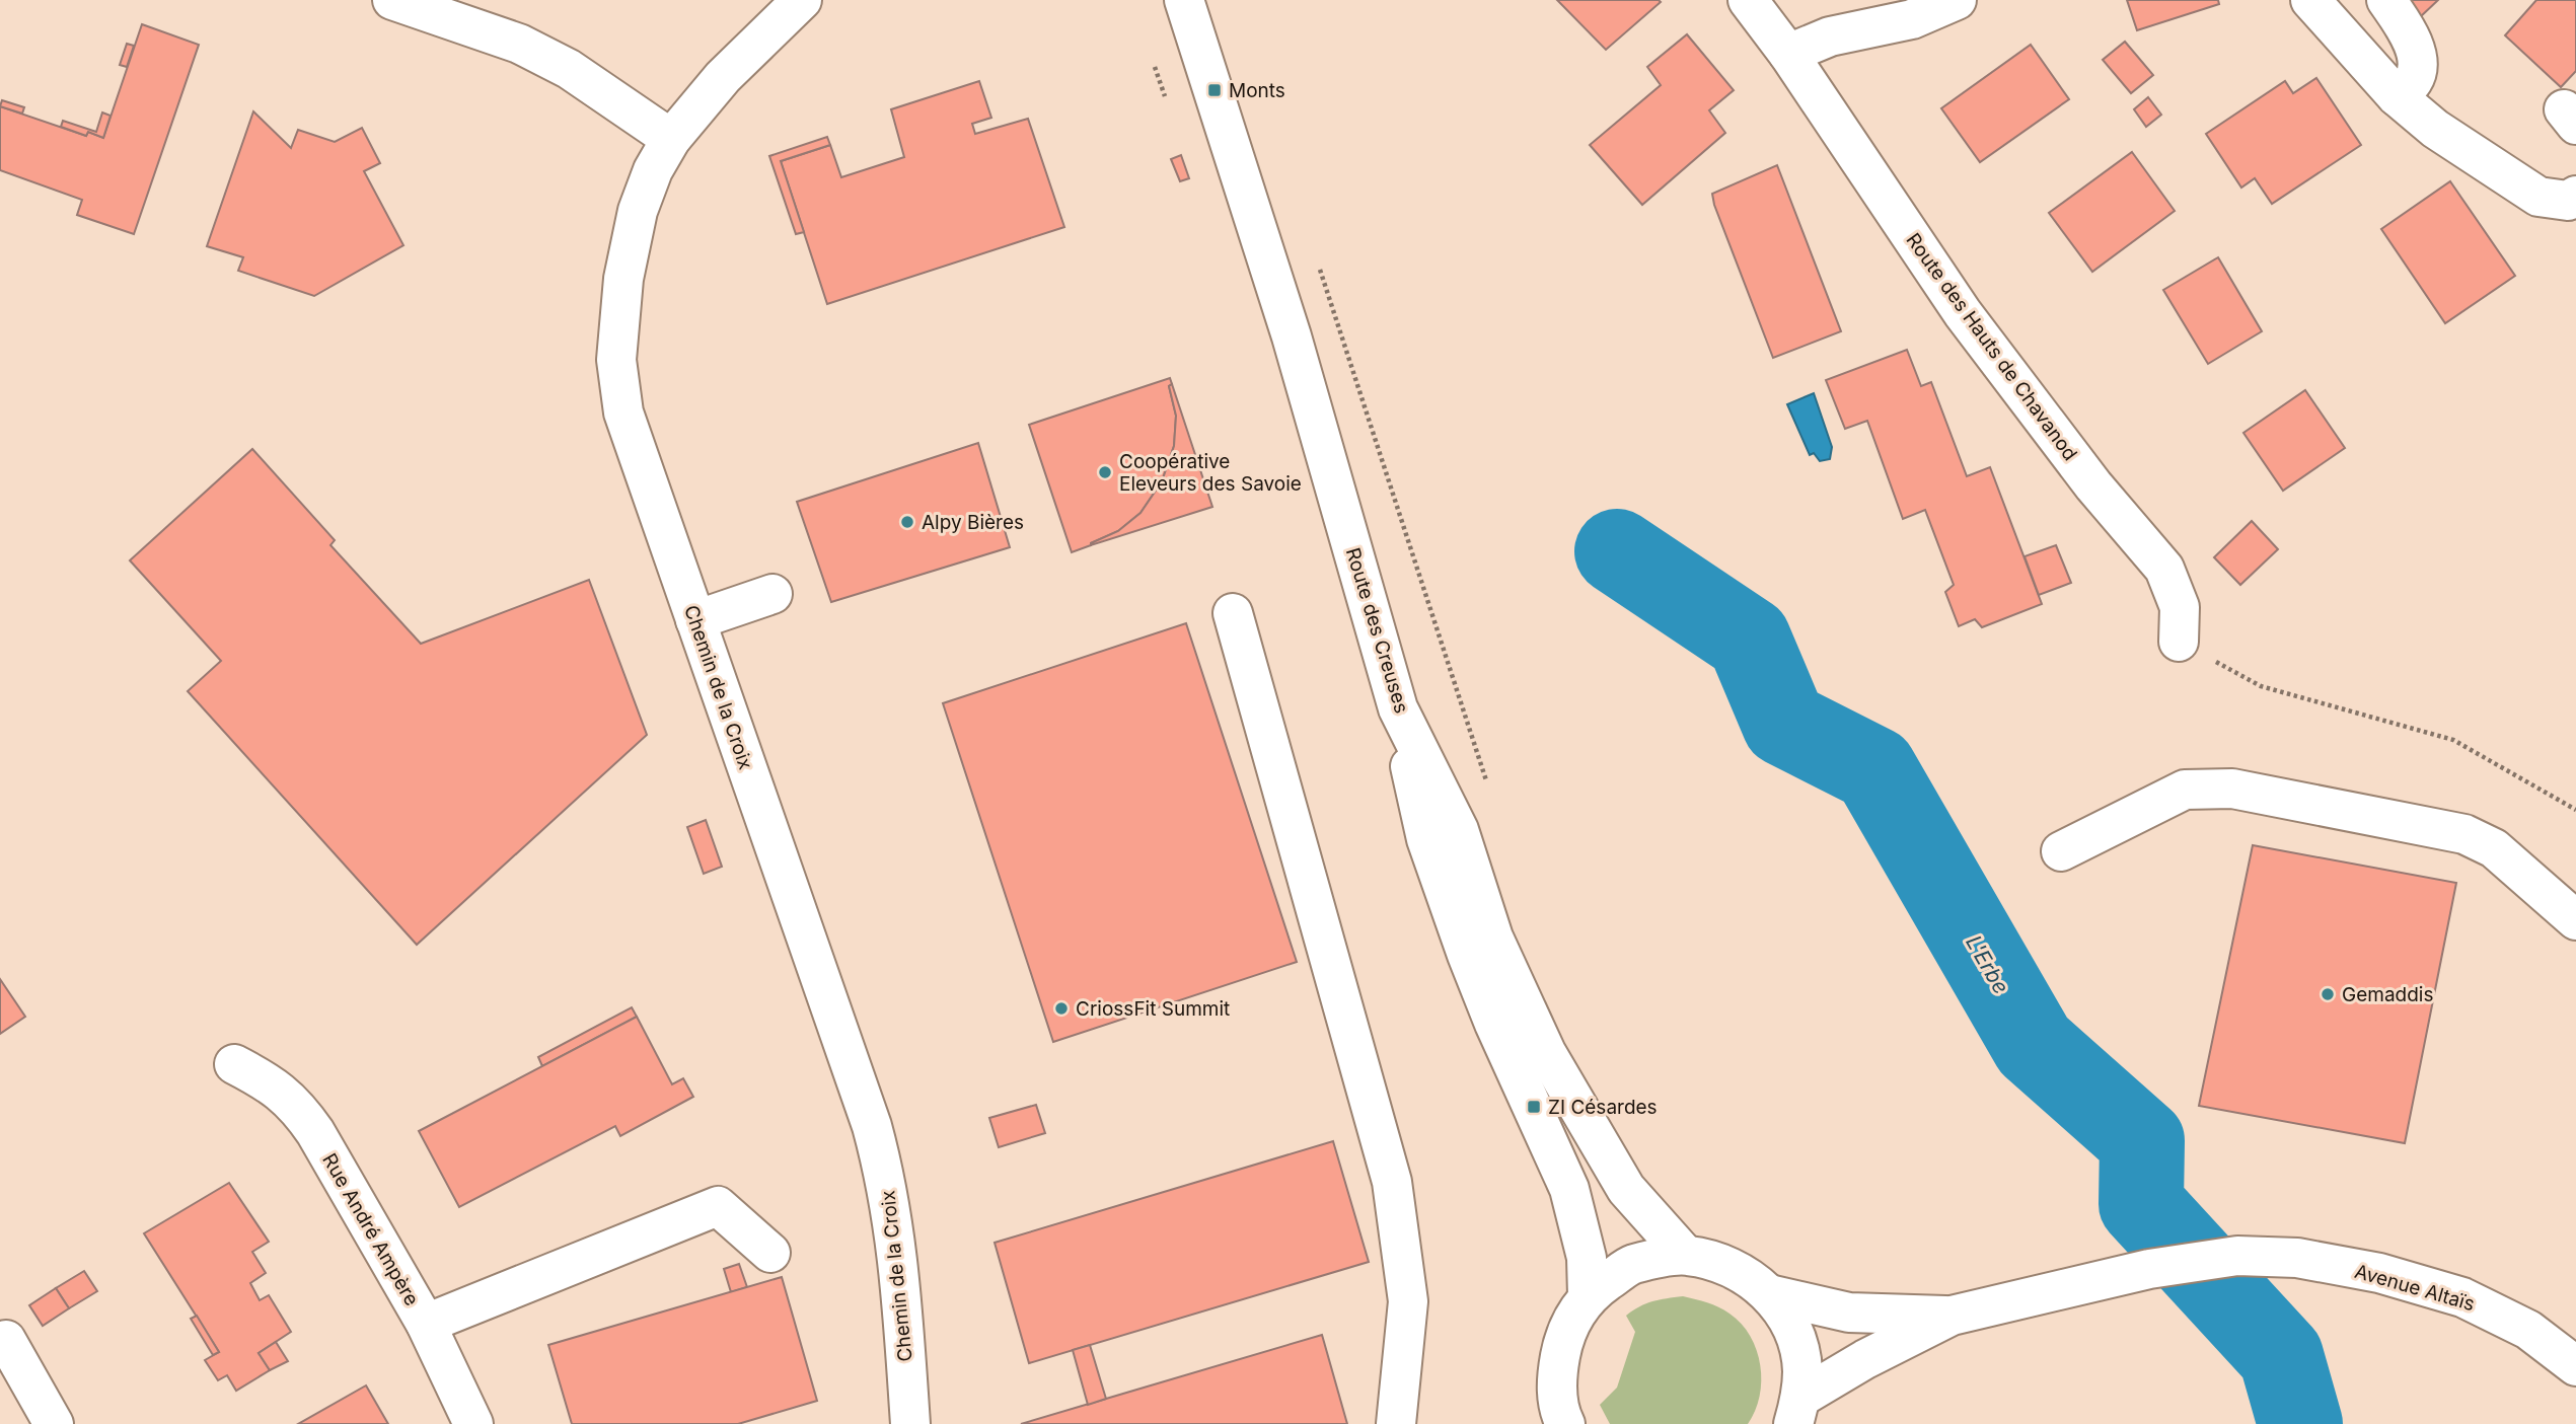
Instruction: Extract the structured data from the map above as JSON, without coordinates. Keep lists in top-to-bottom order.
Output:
{
  "streets": {
    "street": [
      "Route des Hauts de Chavanod",
      "Route des Creuses",
      "Chemin de la Croix",
      "Rue André Ampère",
      "Avenue Altaïs"
    ]
  },
  "water": ["L'Erbe"],
  "places": {
    "transit": ["Monts", "ZI Césardes"],
    "other": [
      "Coopérative Eleveurs des Savoie",
      "Alpy Bières",
      "Gemaddis",
      "CriossFit Summit"
    ]
  }
}
